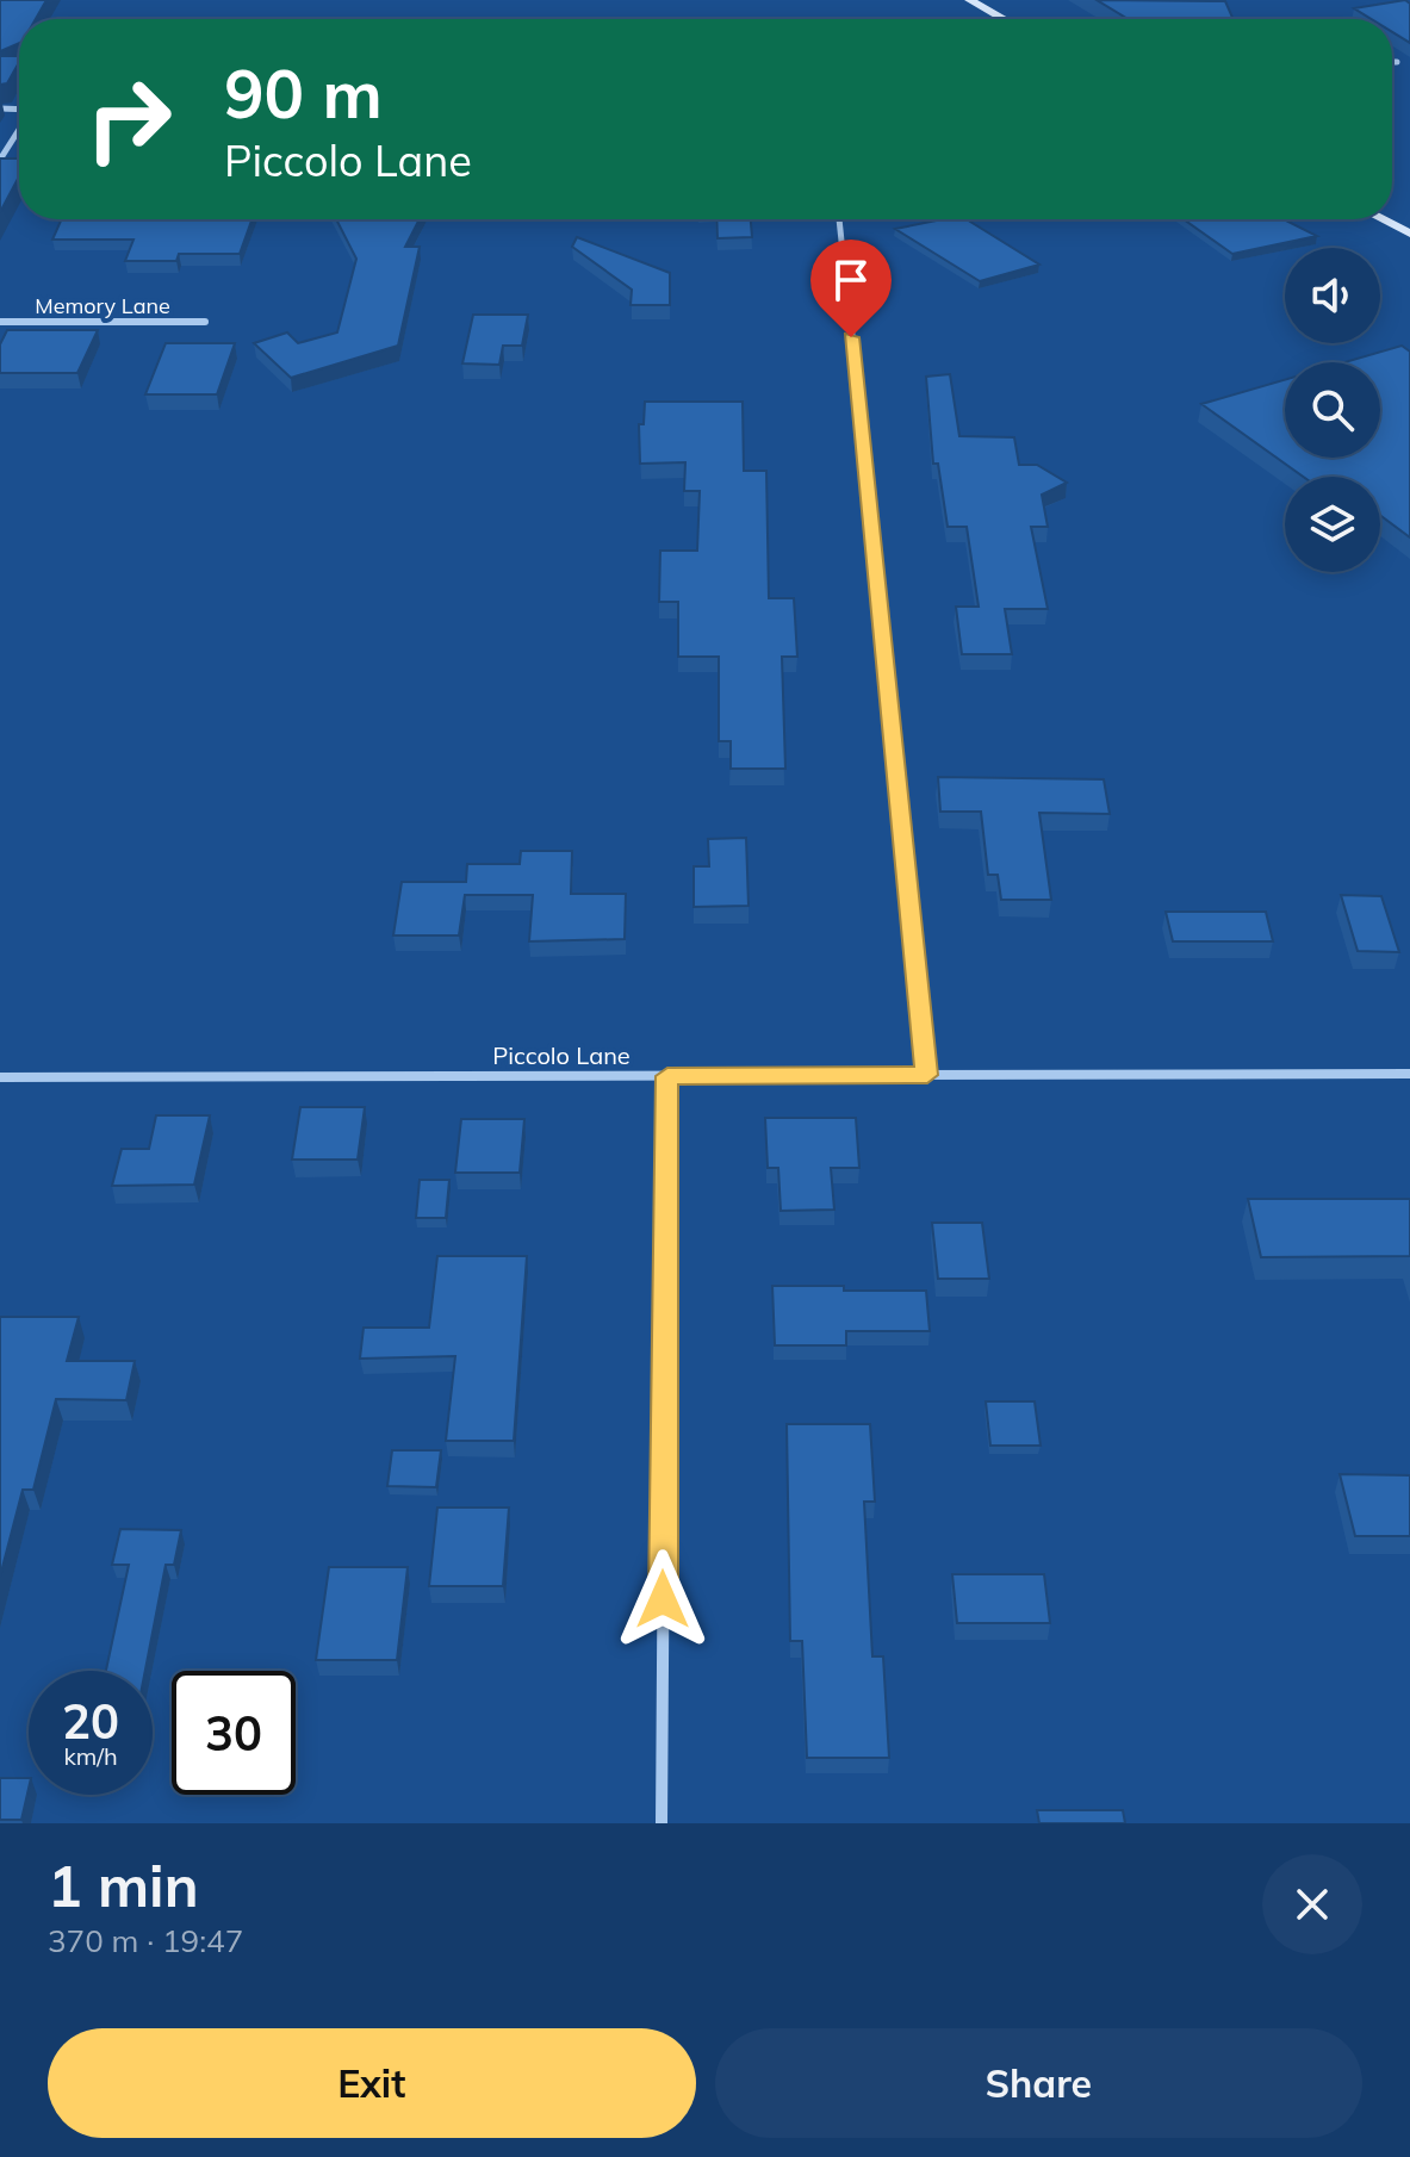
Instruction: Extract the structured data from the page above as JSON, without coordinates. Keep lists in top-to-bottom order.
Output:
{
  "streets": {
    "street": ["Memory Lane", "Piccolo Lane"]
  },
  "page": {
    "turn": ["90 m", "Piccolo Lane"],
    "speed": "20 km/h",
    "limit": "30",
    "heading": ["1 min", "370 m · 19:47"],
    "buttons": ["Exit", "Share"]
  }
}
